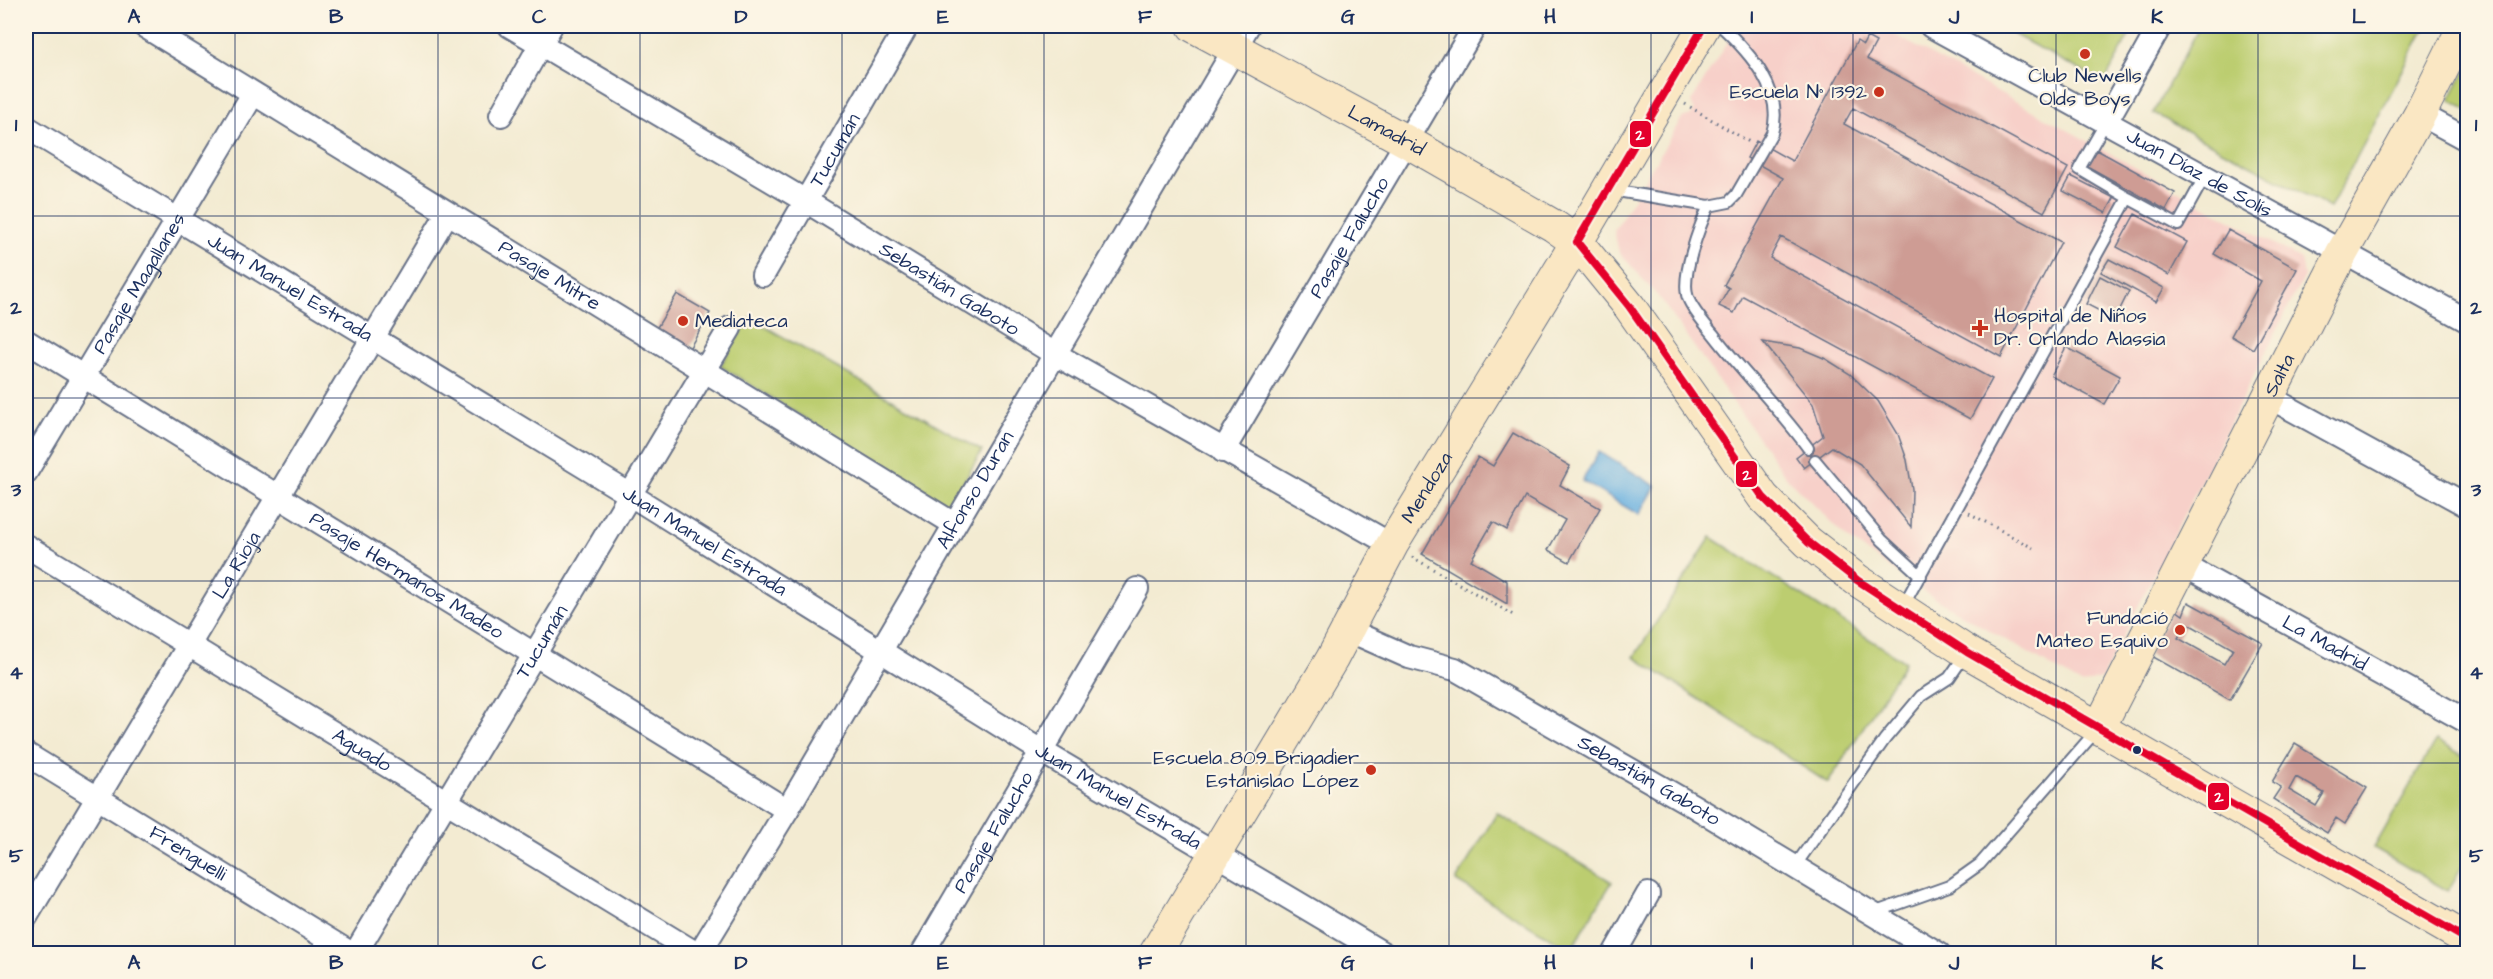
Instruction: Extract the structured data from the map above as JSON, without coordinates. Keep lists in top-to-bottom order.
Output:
{
  "streets": {
    "street": [
      "Lamadrid",
      "Tucumán",
      "Juan Díaz de Solís",
      "Pasaje Falucho",
      "Pasaje Mitre",
      "Pasaje Magallanes",
      "Juan Manuel Estrada",
      "Sebastián Gaboto",
      "Salta",
      "Mendoza",
      "Alfonso Duran",
      "La Rioja",
      "Pasaje Hermanos Madeo",
      "La Madrid",
      "Aguado",
      "Frenguelli"
    ]
  },
  "crossings": [
    ["Lamadrid", "Pasaje Falucho"],
    ["Lamadrid", "Salta"],
    ["Lamadrid", "Mendoza"],
    ["Lamadrid", "Alfonso Duran"],
    ["Tucumán", "Pasaje Mitre"],
    ["Tucumán", "Juan Manuel Estrada"],
    ["Tucumán", "Sebastián Gaboto"],
    ["Tucumán", "Pasaje Hermanos Madeo"],
    ["Tucumán", "Aguado"],
    ["Tucumán", "Frenguelli"],
    ["Juan Díaz de Solís", "Salta"],
    ["Pasaje Falucho", "Juan Manuel Estrada"],
    ["Pasaje Falucho", "Sebastián Gaboto"],
    ["Pasaje Mitre", "Pasaje Magallanes"],
    ["Pasaje Mitre", "Alfonso Duran"],
    ["Pasaje Mitre", "La Rioja"],
    ["Pasaje Magallanes", "Juan Manuel Estrada"],
    ["Pasaje Magallanes", "Pasaje Hermanos Madeo"],
    ["Juan Manuel Estrada", "Mendoza"],
    ["Juan Manuel Estrada", "Alfonso Duran"],
    ["Juan Manuel Estrada", "La Rioja"],
    ["Sebastián Gaboto", "Mendoza"],
    ["Sebastián Gaboto", "Alfonso Duran"],
    ["Salta", "La Madrid"],
    ["Alfonso Duran", "Pasaje Hermanos Madeo"],
    ["Alfonso Duran", "Aguado"],
    ["La Rioja", "Pasaje Hermanos Madeo"],
    ["La Rioja", "Aguado"],
    ["La Rioja", "Frenguelli"]
  ],
  "places": {
    "other": [
      "Club Newells Olds Boys",
      "Escuela N° 1392",
      "Mediateca",
      "Fundació Mateo Esquivo",
      "Escuela 809 Brigadier Estanislao López"
    ],
    "health": ["Hospital de Niños Dr. Orlando Alassia"]
  },
  "lines": ["transit line 2"],
  "grid": {
    "columns": [
      "A",
      "B",
      "C",
      "D",
      "E",
      "F",
      "G",
      "H",
      "I",
      "J",
      "K",
      "L"
    ],
    "rows": [
      "1",
      "2",
      "3",
      "4",
      "5"
    ]
  }
}
